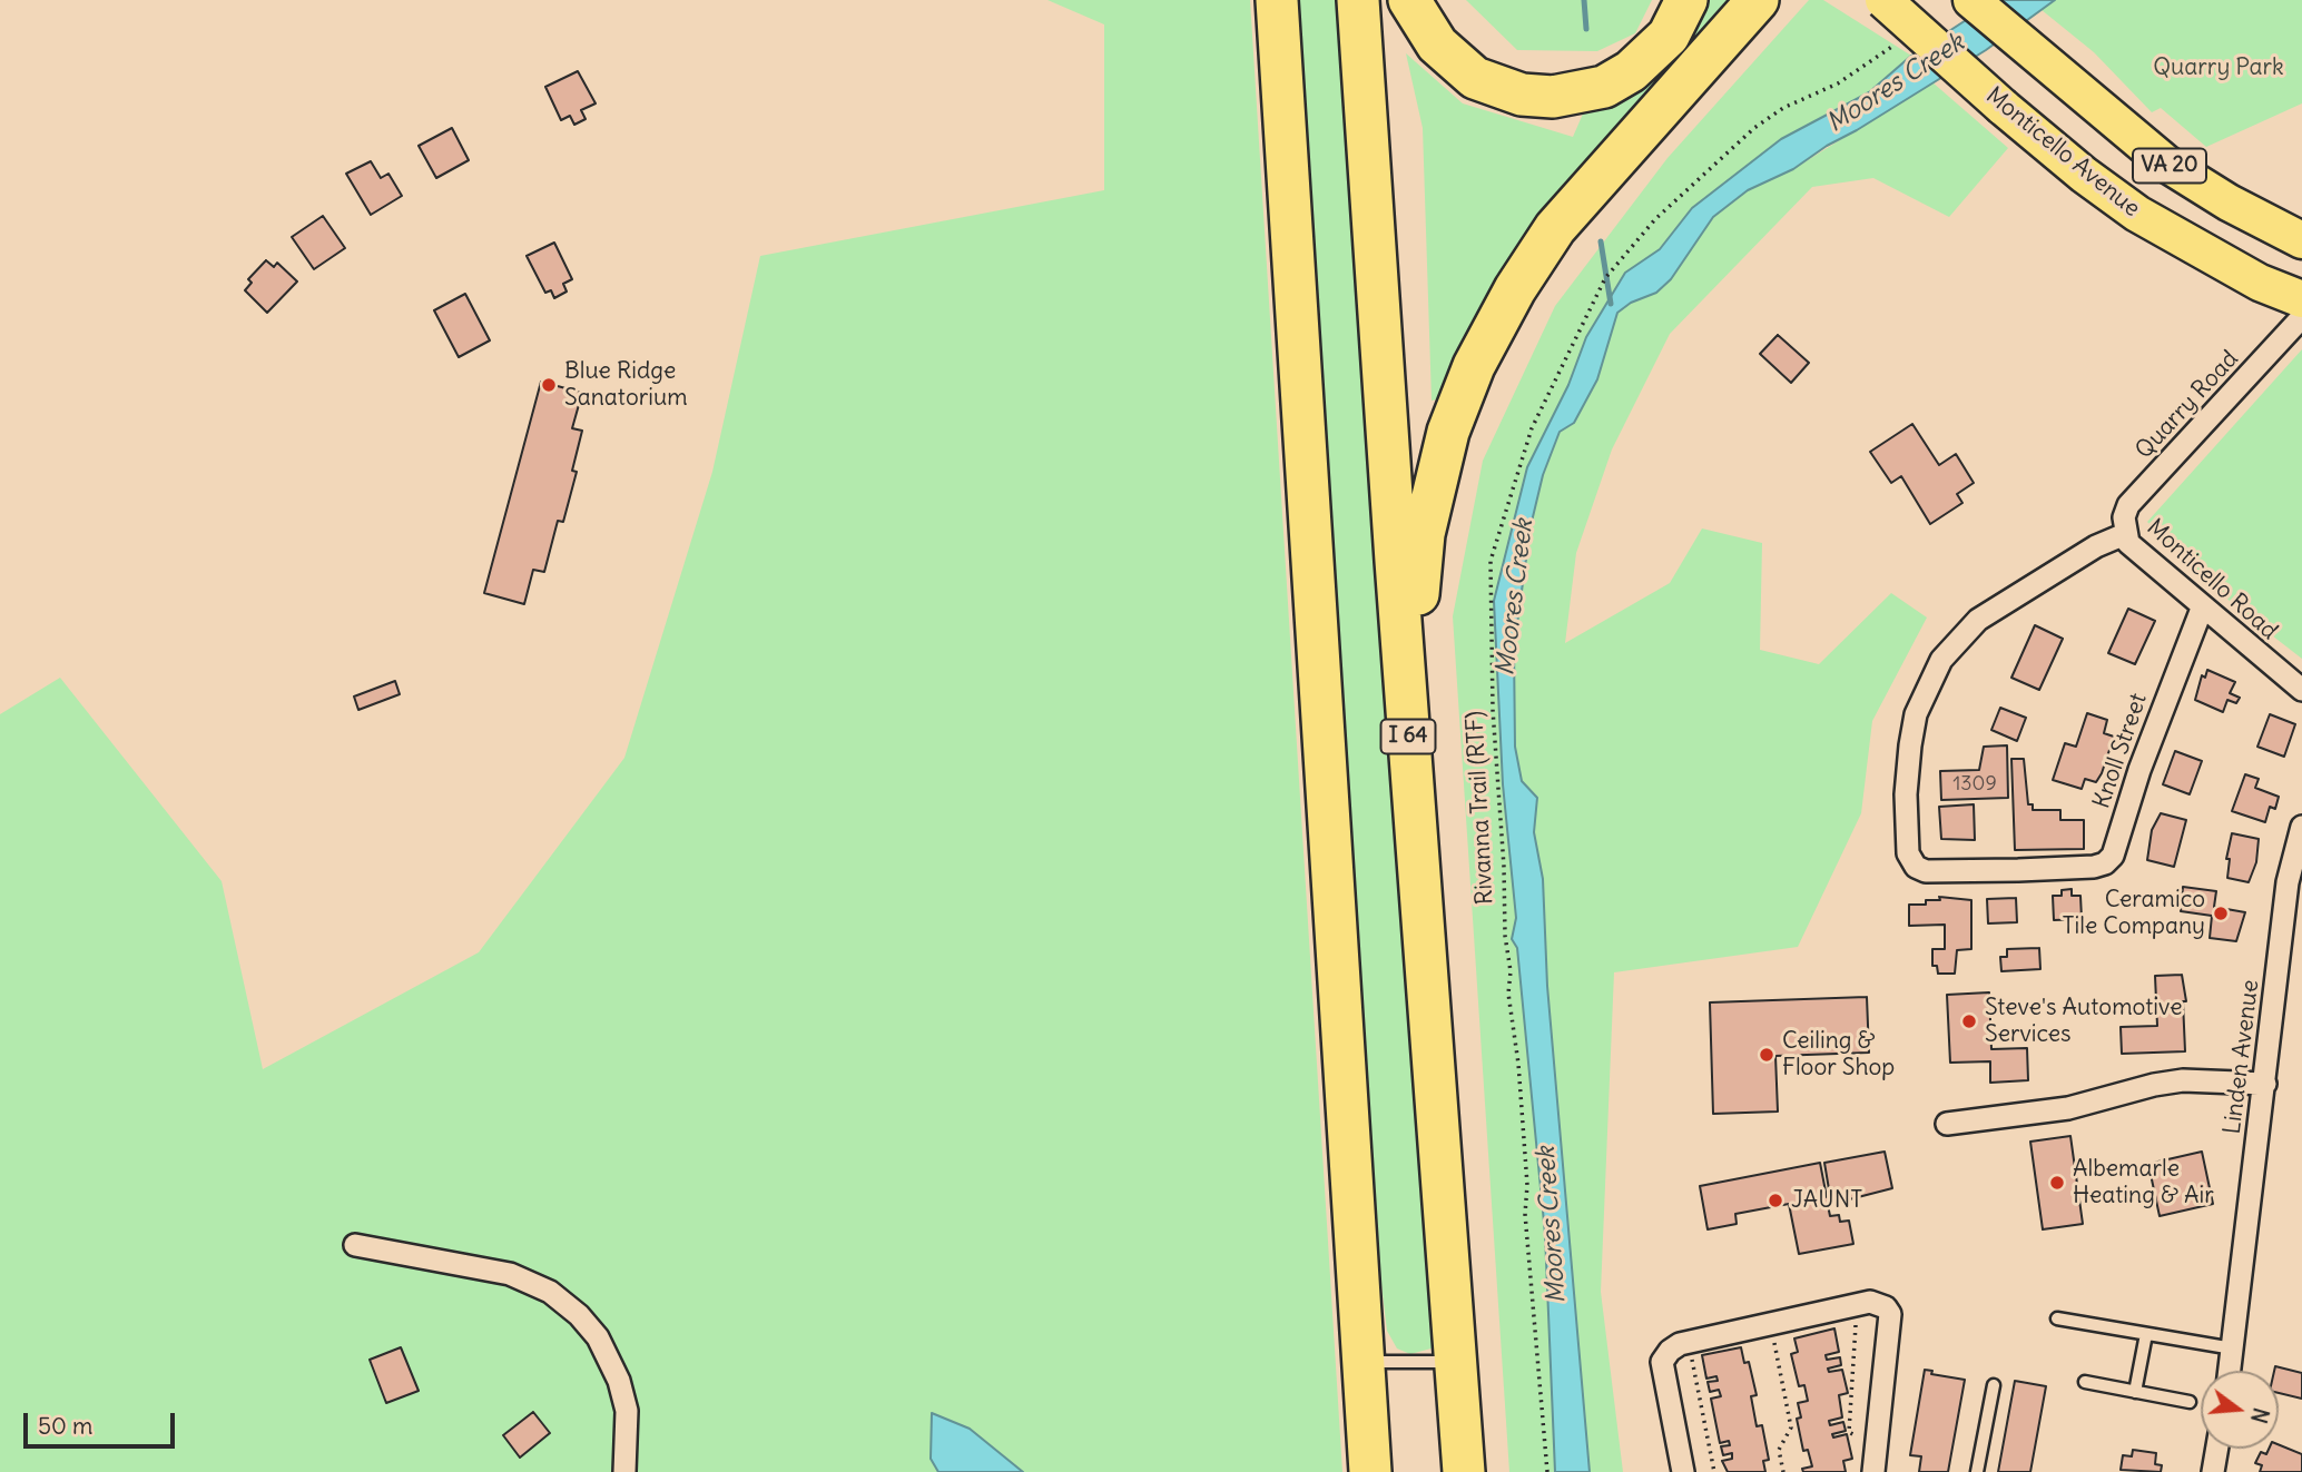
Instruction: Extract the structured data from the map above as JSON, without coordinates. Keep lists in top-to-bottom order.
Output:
{
  "streets": {
    "highway": ["I 64"],
    "main road": ["Monticello Avenue", "VA 20"],
    "street": [
      "Quarry Road",
      "Monticello Road",
      "Knoll Street",
      "Linden Avenue"
    ],
    "path": ["Rivanna Trail (RTF)"]
  },
  "crossings": [
    ["Quarry Road", "Monticello Road"],
    ["Quarry Road", "Knoll Street"],
    ["Monticello Road", "Knoll Street"]
  ],
  "water": ["Moores Creek"],
  "parks": ["Quarry Park"],
  "places": [
    "Blue Ridge Sanatorium",
    "Ceramico Tile Company",
    "Steve's Automotive Services",
    "Ceiling & Floor Shop",
    "Albemarle Heating & Air",
    "JAUNT"
  ],
  "house_numbers": ["1309"],
  "scale_bar": "50 m",
  "north": "right"
}
